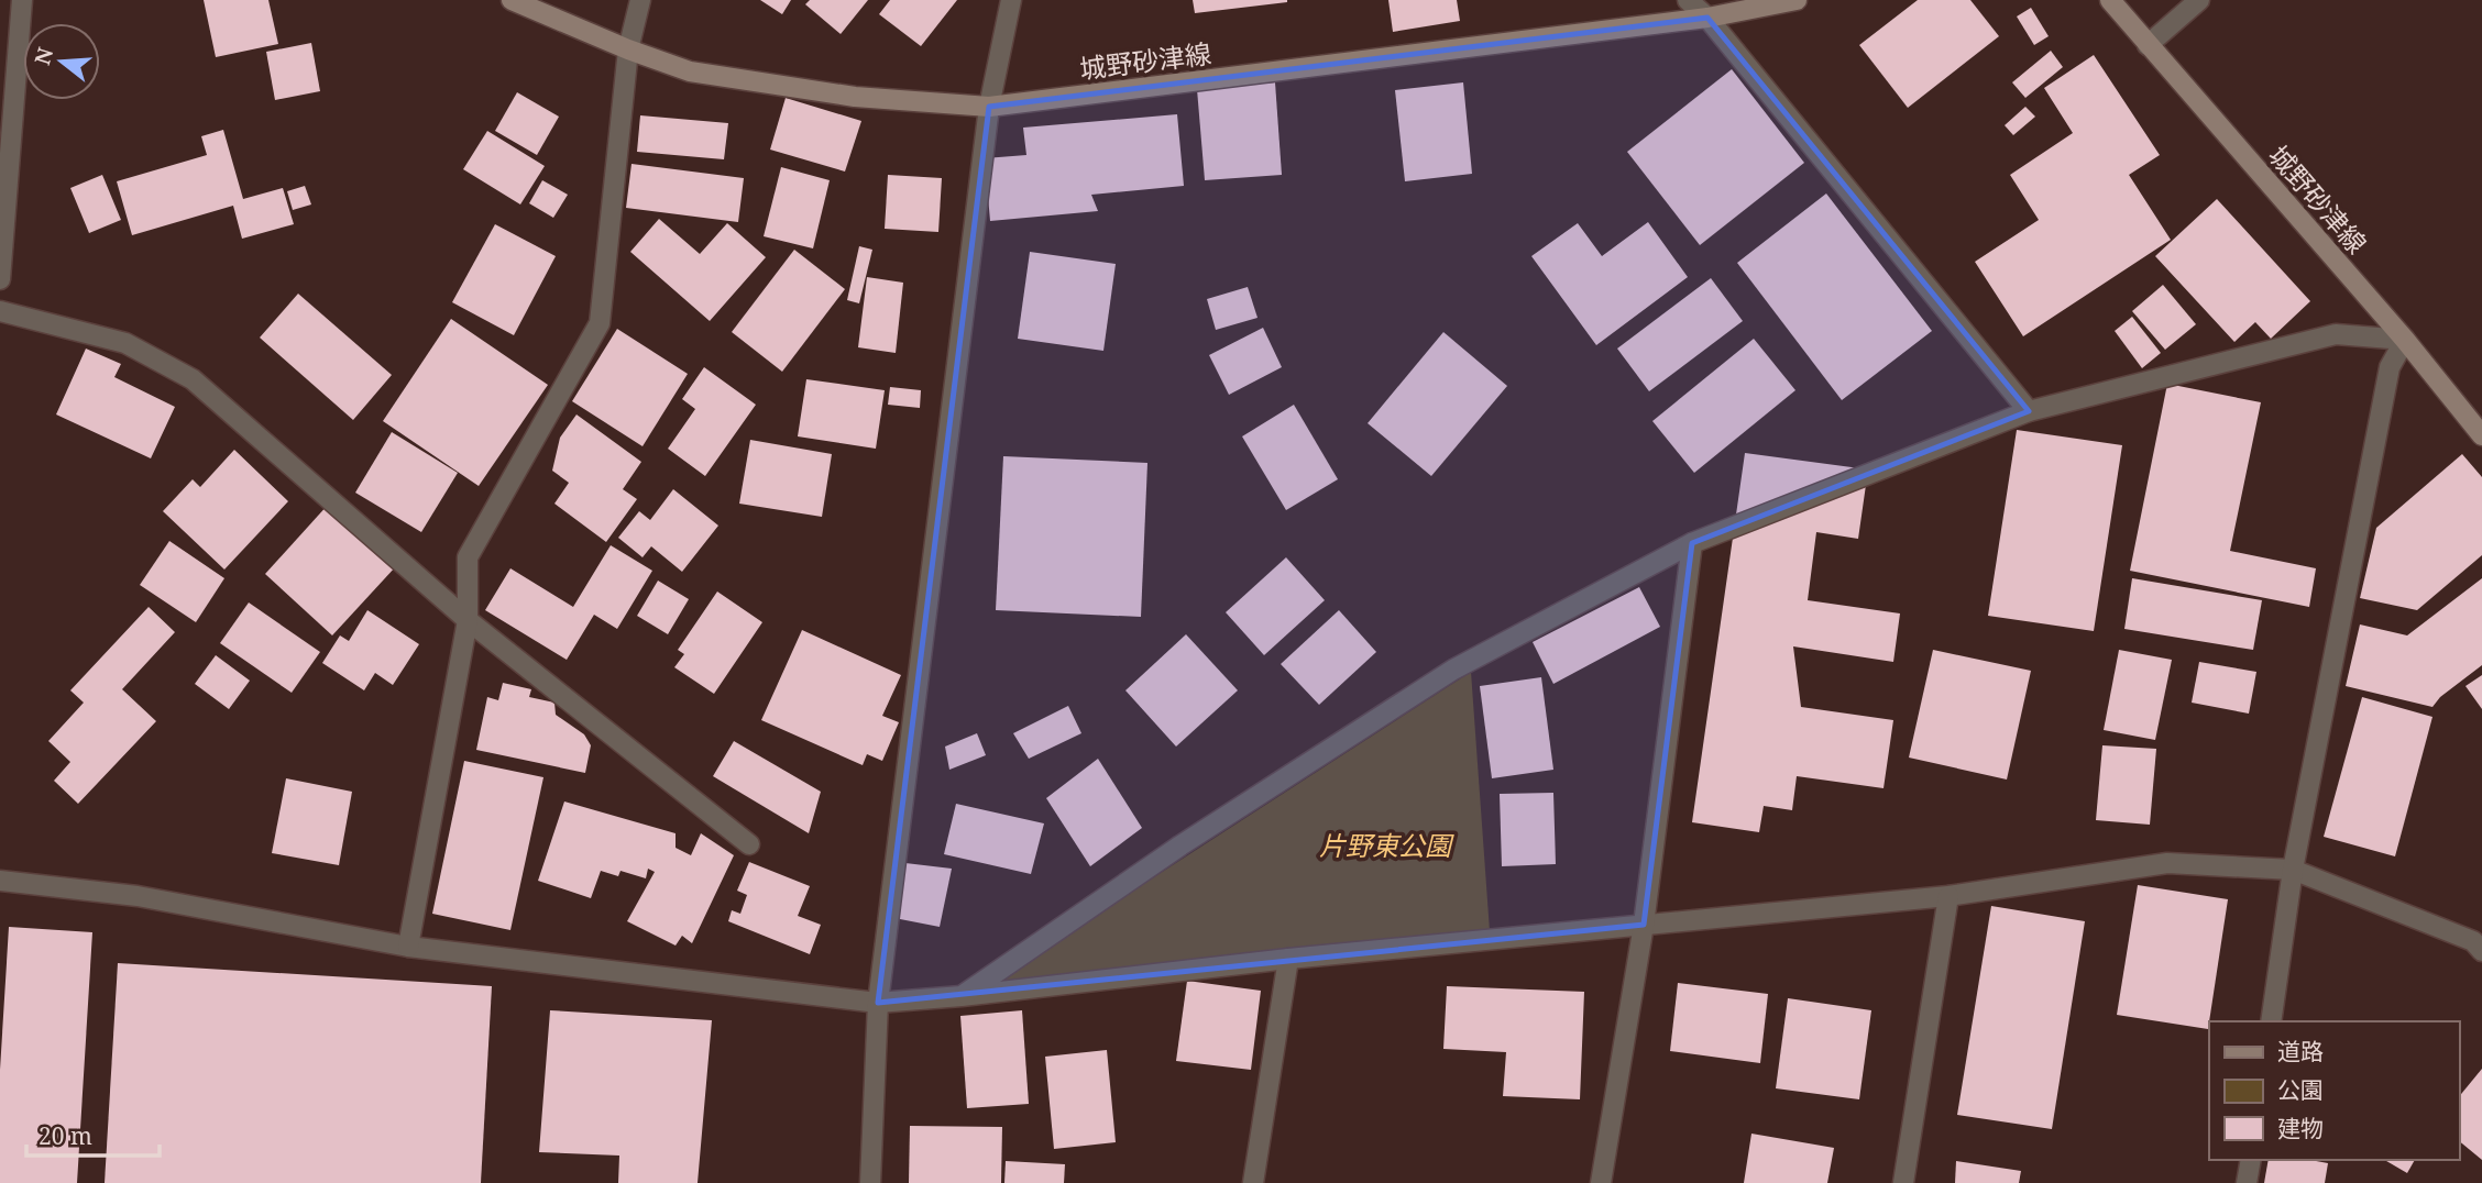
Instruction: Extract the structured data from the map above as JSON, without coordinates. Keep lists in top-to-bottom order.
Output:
{
  "streets": {
    "main road": ["城野砂津線"]
  },
  "parks": ["片野東公園"],
  "legend": ["道路", "公園", "建物"],
  "scale_bar": "20 m",
  "north": "left"
}
